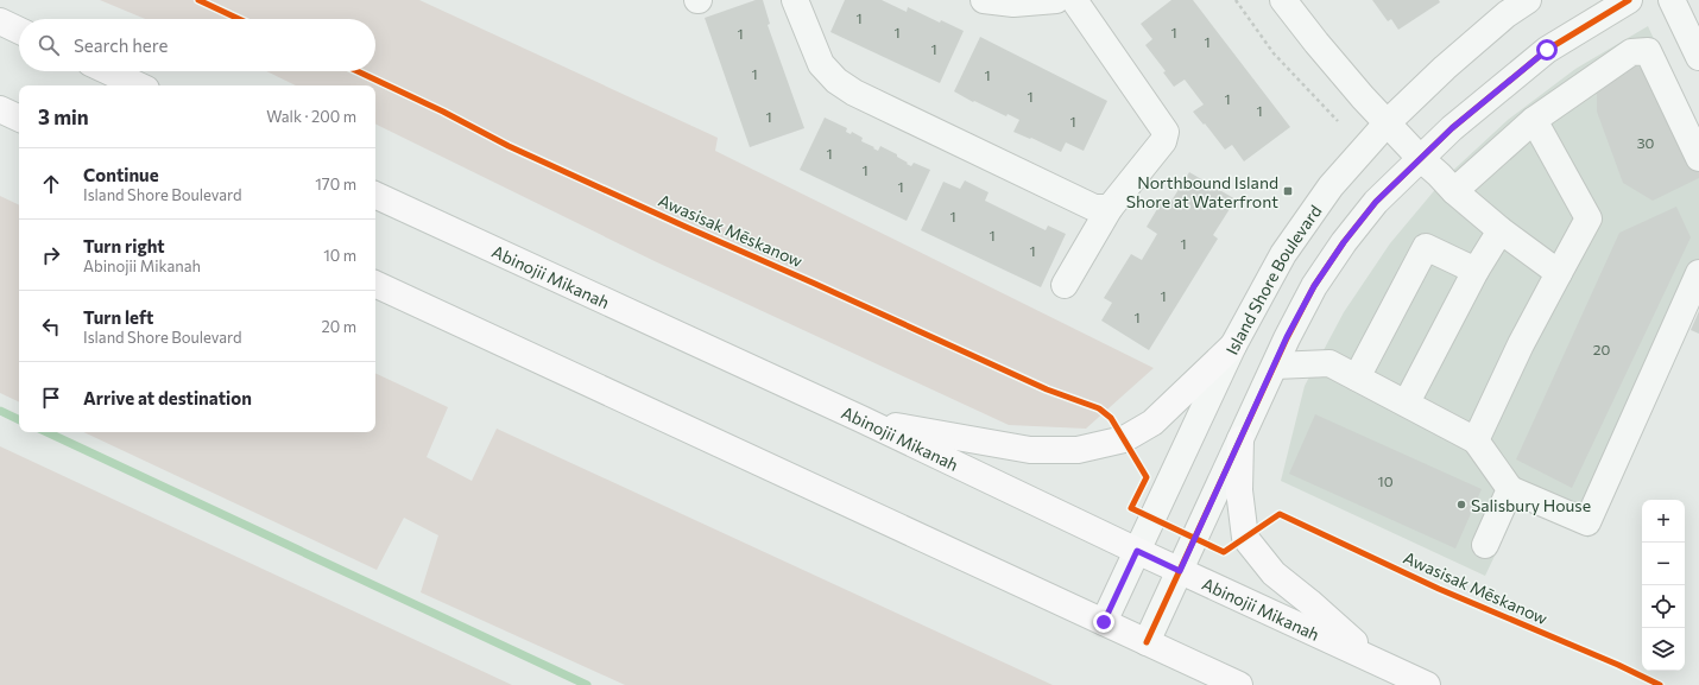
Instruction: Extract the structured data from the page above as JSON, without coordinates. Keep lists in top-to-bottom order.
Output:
{
  "streets": {
    "main road": ["Abinojii Mikanah"],
    "street": ["Island Shore Boulevard"],
    "cycle path": ["Awasisak Mēskanow"]
  },
  "crossings": [
    ["Abinojii Mikanah", "Island Shore Boulevard"]
  ],
  "places": {
    "transit": ["Northbound Island Shore at Waterfront"],
    "other": ["Salisbury House"]
  },
  "house_numbers": [
    "1",
    "1",
    "1",
    "1",
    "1",
    "1",
    "1",
    "1",
    "1",
    "1",
    "1",
    "1",
    "1",
    "30",
    "1",
    "1",
    "1",
    "1",
    "1",
    "1",
    "1",
    "1",
    "1",
    "20",
    "10"
  ],
  "page": {
    "search": "Search here",
    "heading": ["3 min", "Walk · 200 m"],
    "list": [
      ["Continue", "Island Shore Boulevard", "170 m"],
      ["Turn right", "Abinojii Mikanah", "10 m"],
      ["Turn left", "Island Shore Boulevard", "20 m"],
      "Arrive at destination"
    ],
    "map_buttons": ["+", "−"]
  }
}
